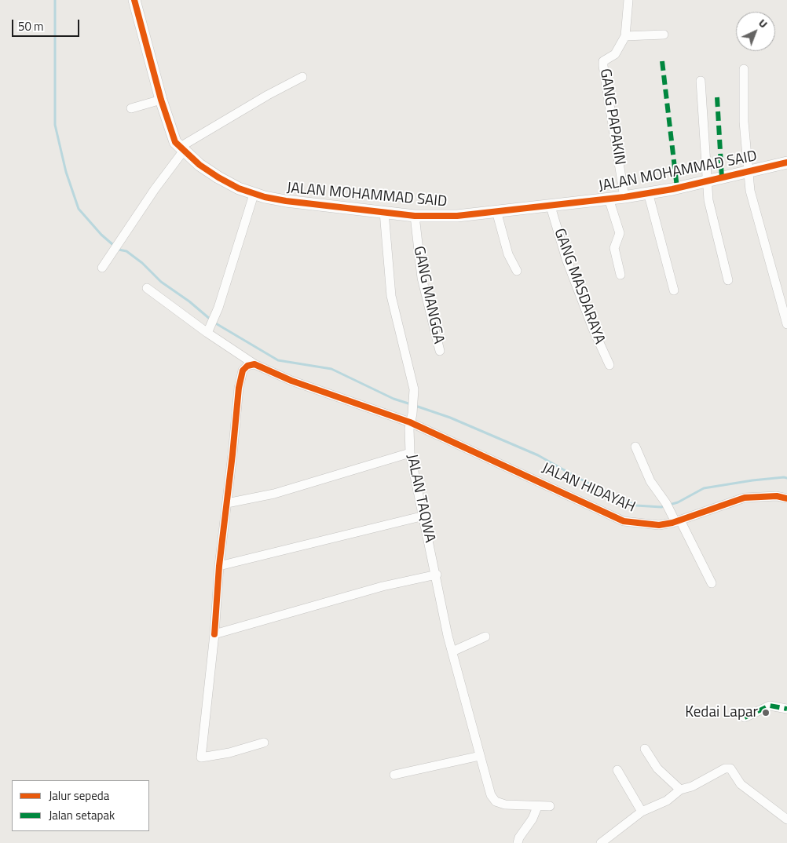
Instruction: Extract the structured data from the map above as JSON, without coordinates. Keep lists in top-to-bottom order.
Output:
{
  "streets": {
    "street": [
      "GANG PAPAKIN",
      "JALAN MOHAMMAD SAID",
      "GANG MASDARAYA",
      "GANG MANGGA",
      "JALAN HIDAYAH",
      "JALAN TAQWA"
    ]
  },
  "crossings": [
    ["GANG PAPAKIN", "JALAN MOHAMMAD SAID"],
    ["JALAN MOHAMMAD SAID", "GANG MASDARAYA"],
    ["JALAN MOHAMMAD SAID", "GANG MANGGA"],
    ["JALAN MOHAMMAD SAID", "JALAN TAQWA"],
    ["JALAN HIDAYAH", "JALAN TAQWA"]
  ],
  "places": ["Kedai Lapar"],
  "legend": ["Jalur sepeda", "Jalan setapak"],
  "scale_bar": "50 m",
  "north": "top right"
}
